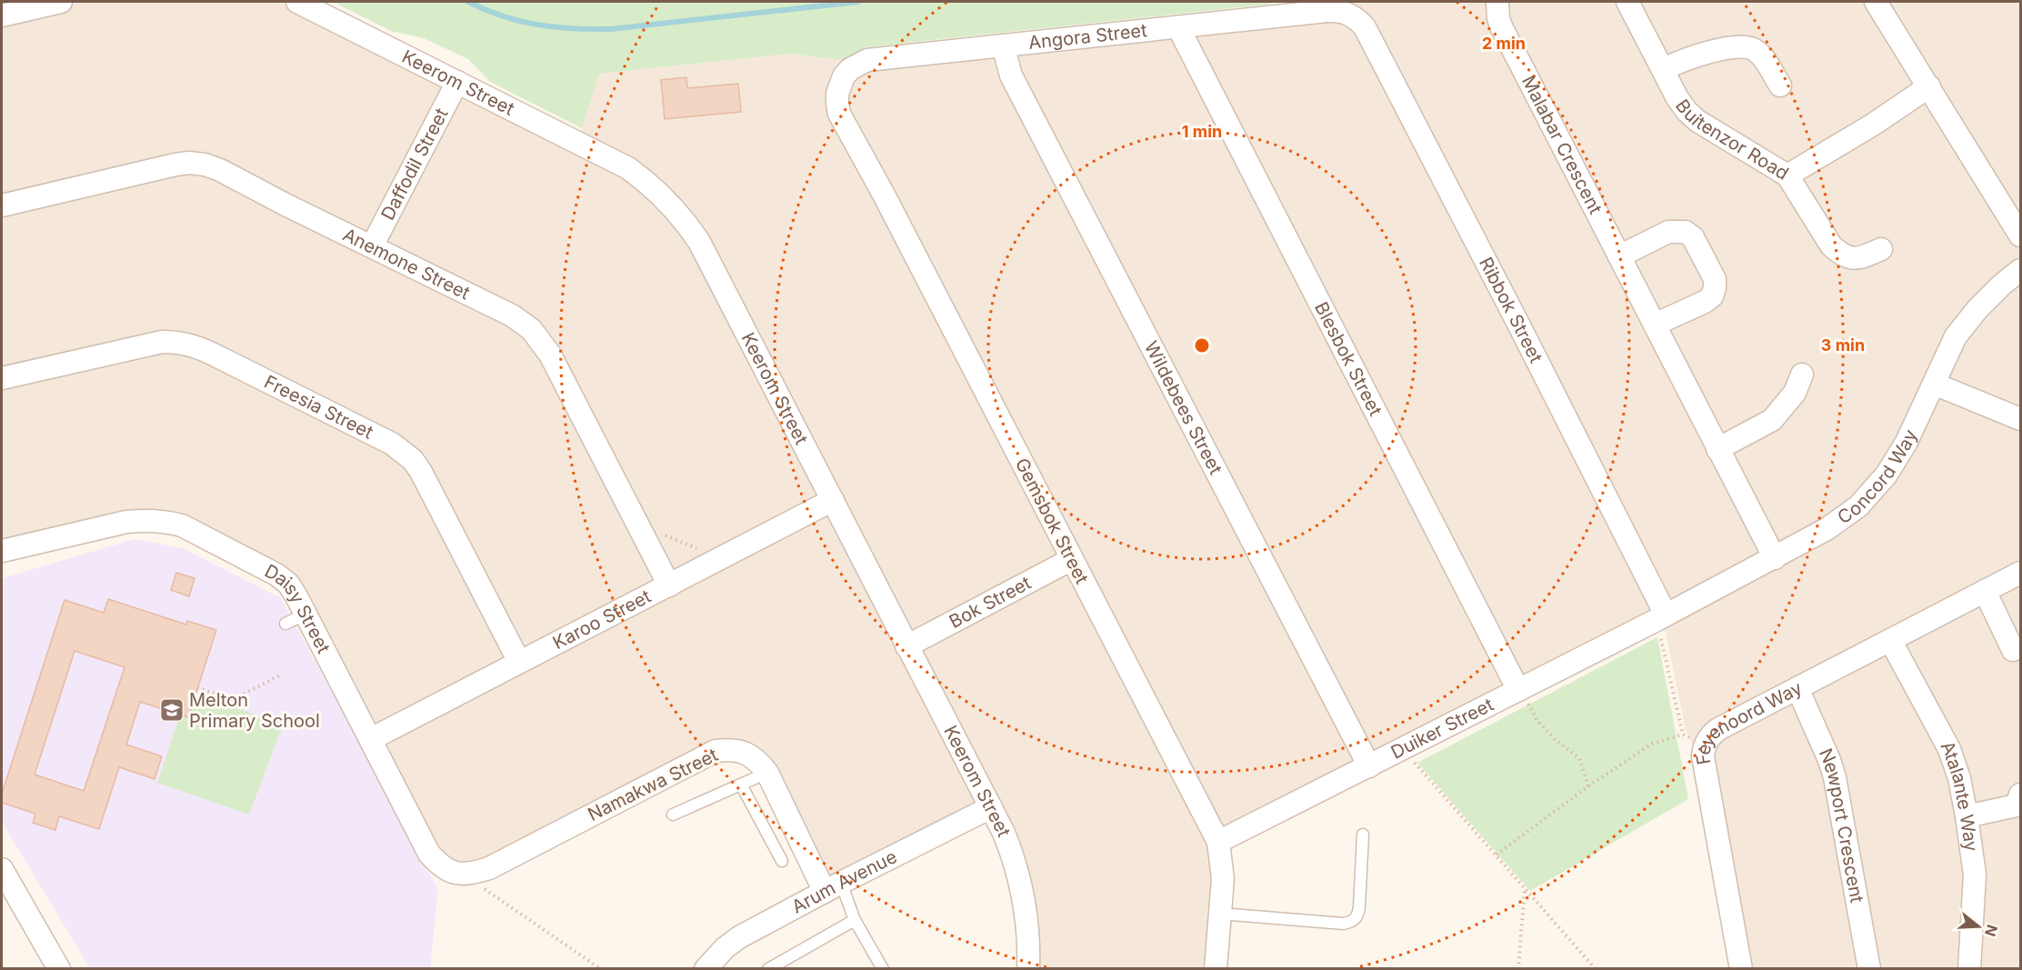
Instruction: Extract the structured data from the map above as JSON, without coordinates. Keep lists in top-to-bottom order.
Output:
{
  "streets": {
    "street": [
      "Angora Street",
      "Keerom Street",
      "Buitenzor Road",
      "Malabar Crescent",
      "Daffodil Street",
      "Anemone Street",
      "Ribbok Street",
      "Blesbok Street",
      "Freesia Street",
      "Wildebees Street",
      "Concord Way",
      "Gemsbok Street",
      "Bok Street",
      "Daisy Street",
      "Karoo Street",
      "Feyenoord Way",
      "Duiker Street",
      "Namakwa Street",
      "Atalante Way",
      "Newport Crescent",
      "Arum Avenue"
    ]
  },
  "crossings": [
    ["Angora Street", "Ribbok Street"],
    ["Angora Street", "Blesbok Street"],
    ["Angora Street", "Wildebees Street"],
    ["Angora Street", "Gemsbok Street"],
    ["Keerom Street", "Daffodil Street"],
    ["Keerom Street", "Bok Street"],
    ["Keerom Street", "Karoo Street"],
    ["Keerom Street", "Arum Avenue"],
    ["Malabar Crescent", "Concord Way"],
    ["Daffodil Street", "Anemone Street"],
    ["Anemone Street", "Karoo Street"],
    ["Ribbok Street", "Concord Way"],
    ["Ribbok Street", "Duiker Street"],
    ["Blesbok Street", "Duiker Street"],
    ["Freesia Street", "Karoo Street"],
    ["Wildebees Street", "Duiker Street"],
    ["Concord Way", "Duiker Street"],
    ["Gemsbok Street", "Bok Street"],
    ["Gemsbok Street", "Duiker Street"],
    ["Daisy Street", "Karoo Street"],
    ["Daisy Street", "Namakwa Street"],
    ["Feyenoord Way", "Atalante Way"],
    ["Feyenoord Way", "Newport Crescent"],
    ["Namakwa Street", "Arum Avenue"]
  ],
  "places": {
    "school or university": ["Melton Primary School"]
  },
  "north": "right",
  "rings": ["2 min", "1 min", "3 min"]
}
